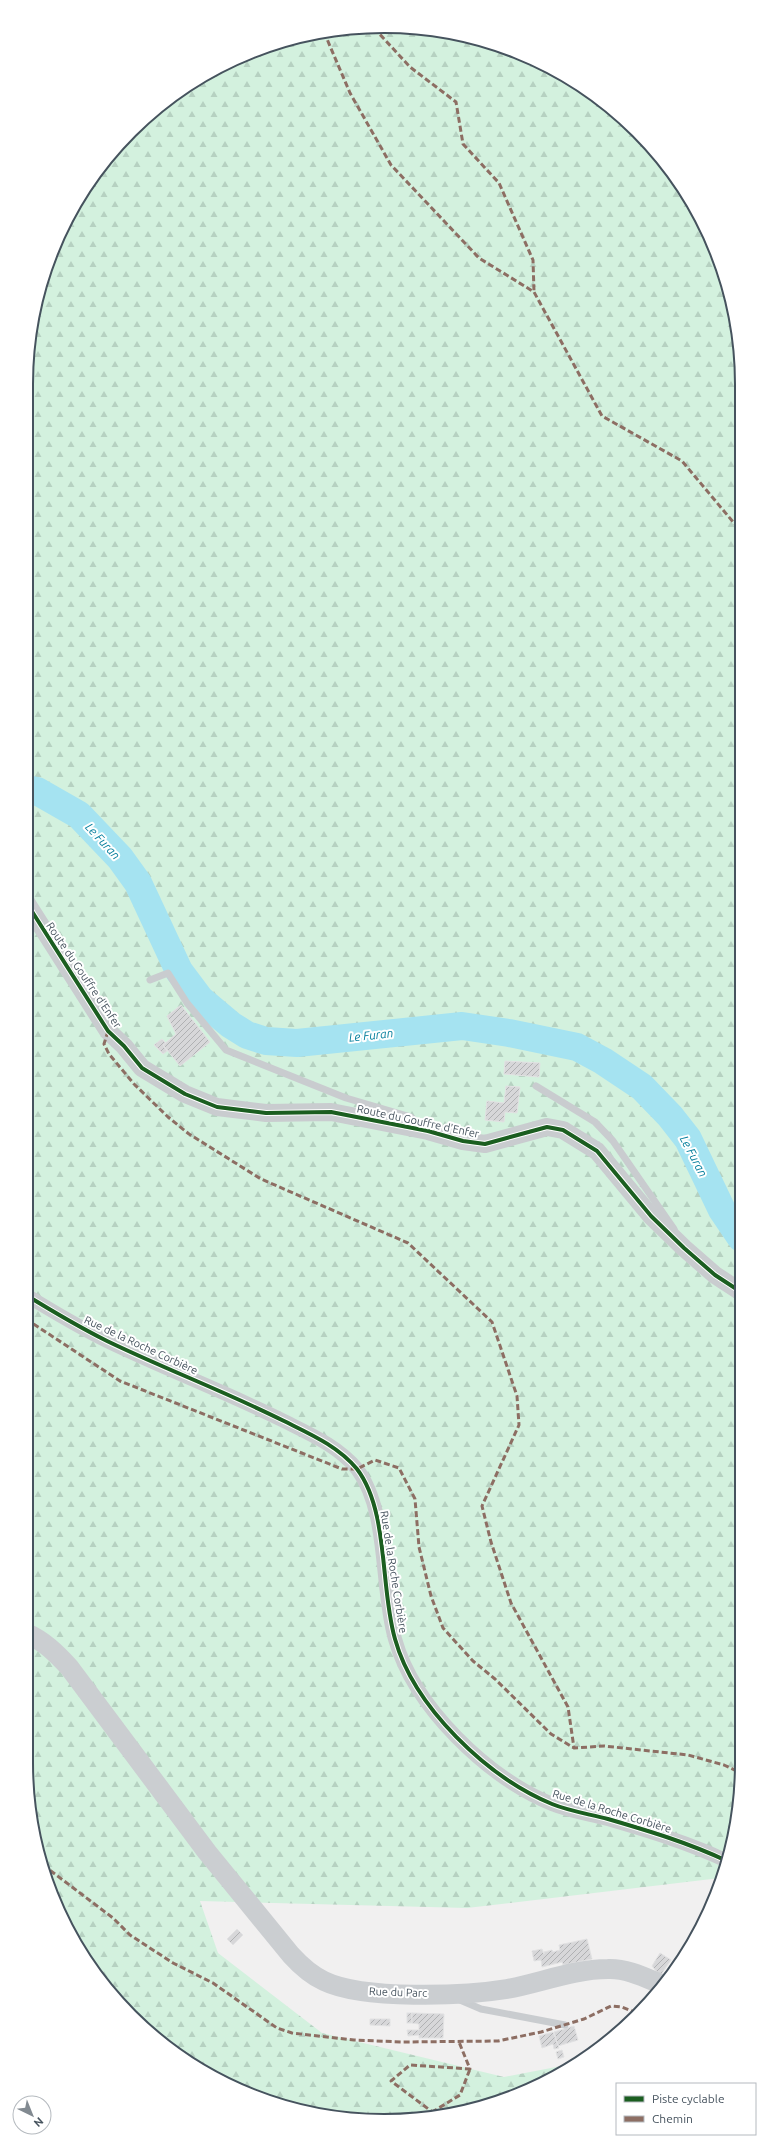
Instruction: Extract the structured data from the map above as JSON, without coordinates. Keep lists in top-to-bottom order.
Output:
{
  "streets": {
    "main road": ["Rue du Parc"],
    "street": ["Route du Gouffre d'Enfer", "Rue de la Roche Corbière"]
  },
  "water": ["Le Furan"],
  "legend": ["Piste cyclable", "Chemin"],
  "north": "bottom right"
}
